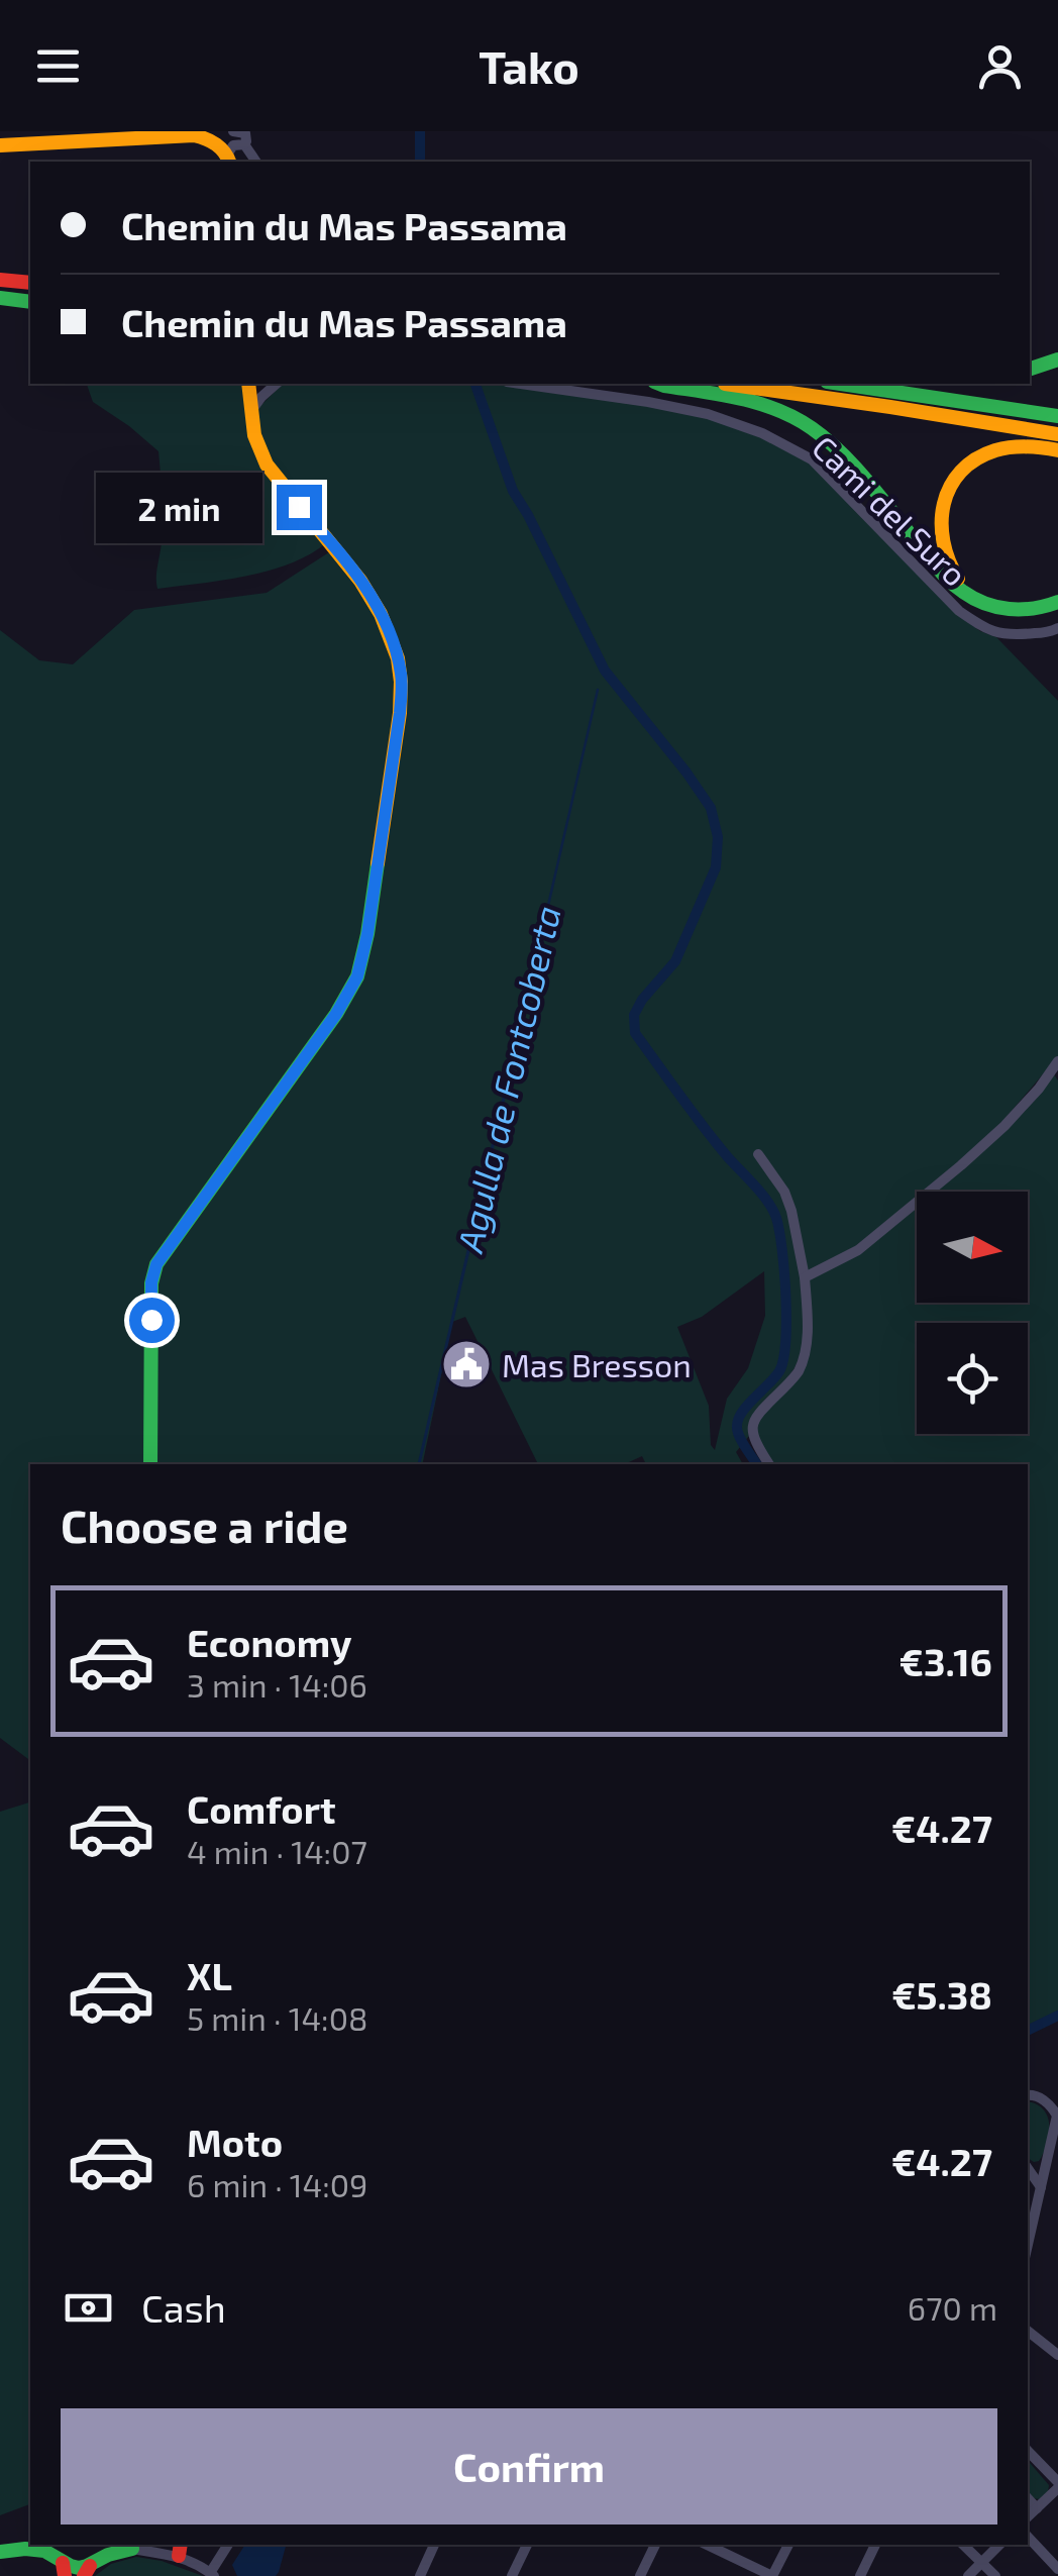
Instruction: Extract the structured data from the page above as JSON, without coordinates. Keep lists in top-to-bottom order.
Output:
{
  "streets": {
    "street": ["Cami del Suro"]
  },
  "water": ["Agulla de Fontcoberta"],
  "places": {
    "public building": ["Mas Bresson"]
  },
  "north": "right",
  "page": {
    "header": "Tako",
    "banner": ["Chemin du Mas Passama", "Chemin du Mas Passama"],
    "bubble": "2 min",
    "heading": "Choose a ride",
    "list": [
      {
        "name": "Economy",
        "note": "3 min · 14:06",
        "value": "€3.16"
      },
      {
        "name": "Comfort",
        "note": "4 min · 14:07",
        "value": "€4.27"
      },
      {
        "name": "XL",
        "note": "5 min · 14:08",
        "value": "€5.38"
      },
      {
        "name": "Moto",
        "note": "6 min · 14:09",
        "value": "€4.27"
      }
    ],
    "pay": ["Cash", "670 m"],
    "buttons": "Confirm"
  }
}
